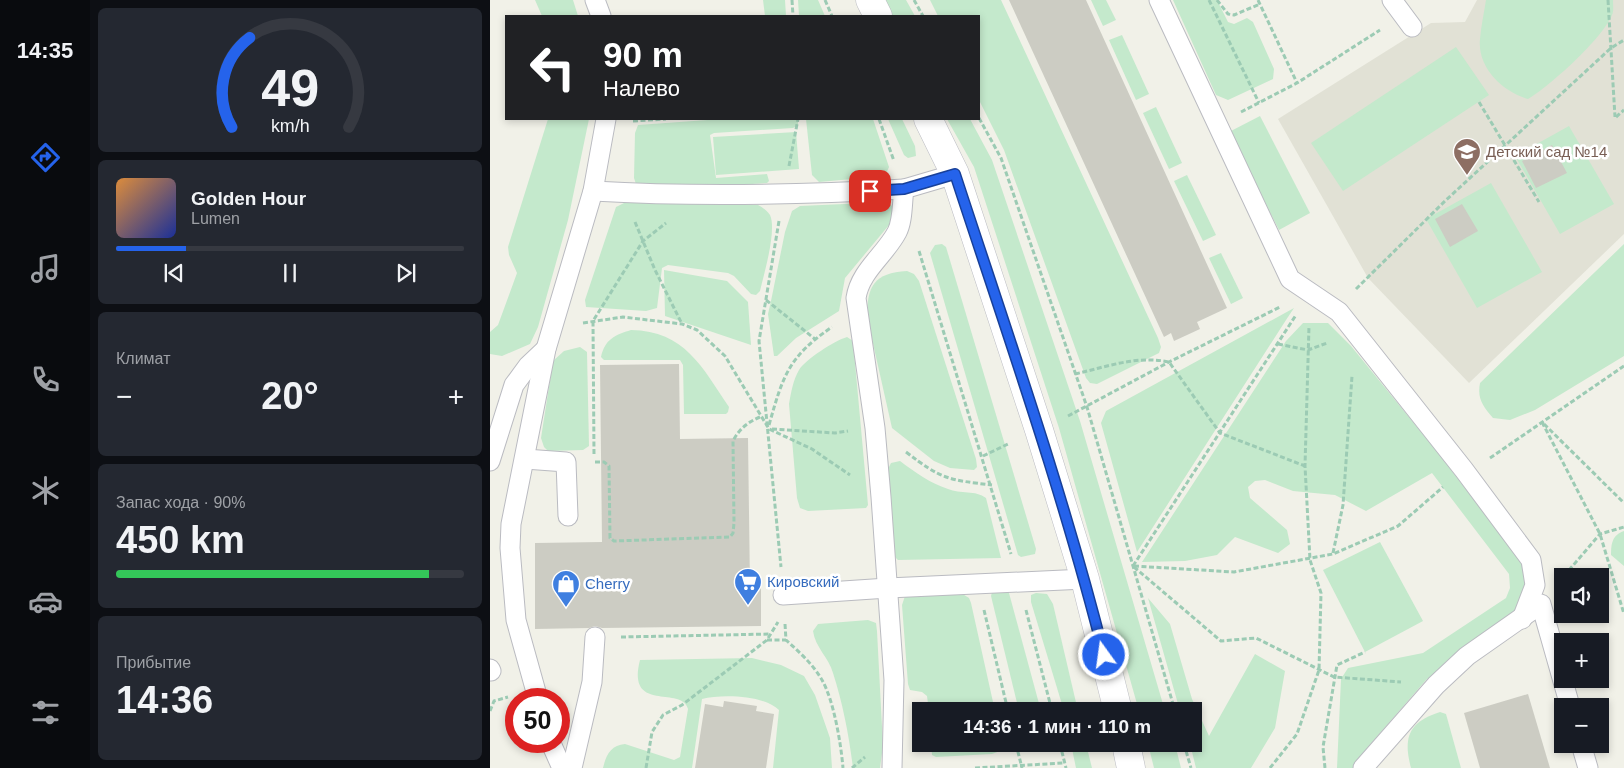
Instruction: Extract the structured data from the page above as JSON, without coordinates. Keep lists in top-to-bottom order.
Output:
{
  "places": {
    "school or university": ["Детский сад №14"],
    "supermarket": ["Кировский"],
    "shop": ["Cherry"]
  },
  "page": {
    "tabs": "14:35",
    "turn": ["90 m", "Налево"],
    "song": ["Golden Hour", "Lumen"],
    "tile": [
      "Климат",
      ["Запас хода · 90%", "450 km"],
      ["Прибытие", "14:36"]
    ],
    "heat": ["−", "20°", "+"],
    "map_buttons": ["+", "−"],
    "limit": "50",
    "trip": "14:36 · 1 мин · 110 m",
    "gauge": ["49", "km/h"]
  }
}
